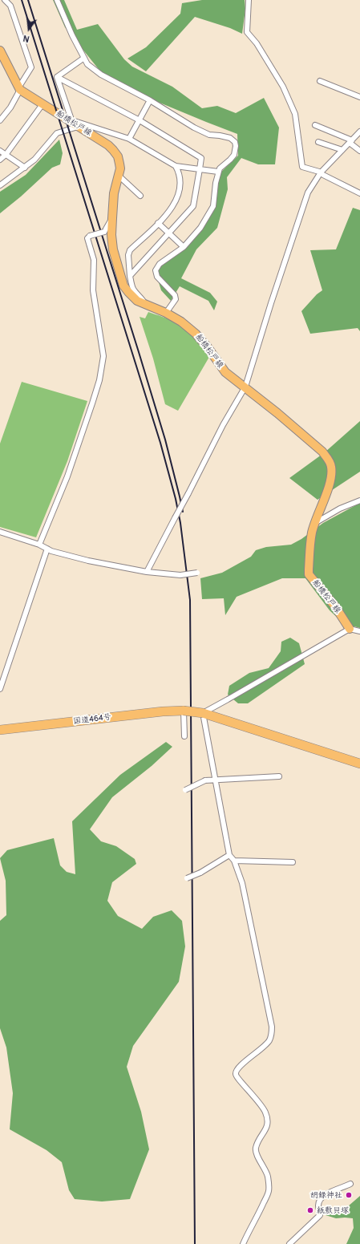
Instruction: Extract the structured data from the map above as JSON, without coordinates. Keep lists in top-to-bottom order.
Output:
{
  "streets": {
    "highway": ["国道464号"],
    "main road": ["船橋松戸線"]
  },
  "places": ["胡録神社", "紙敷貝塚"],
  "north": "bottom"
}
